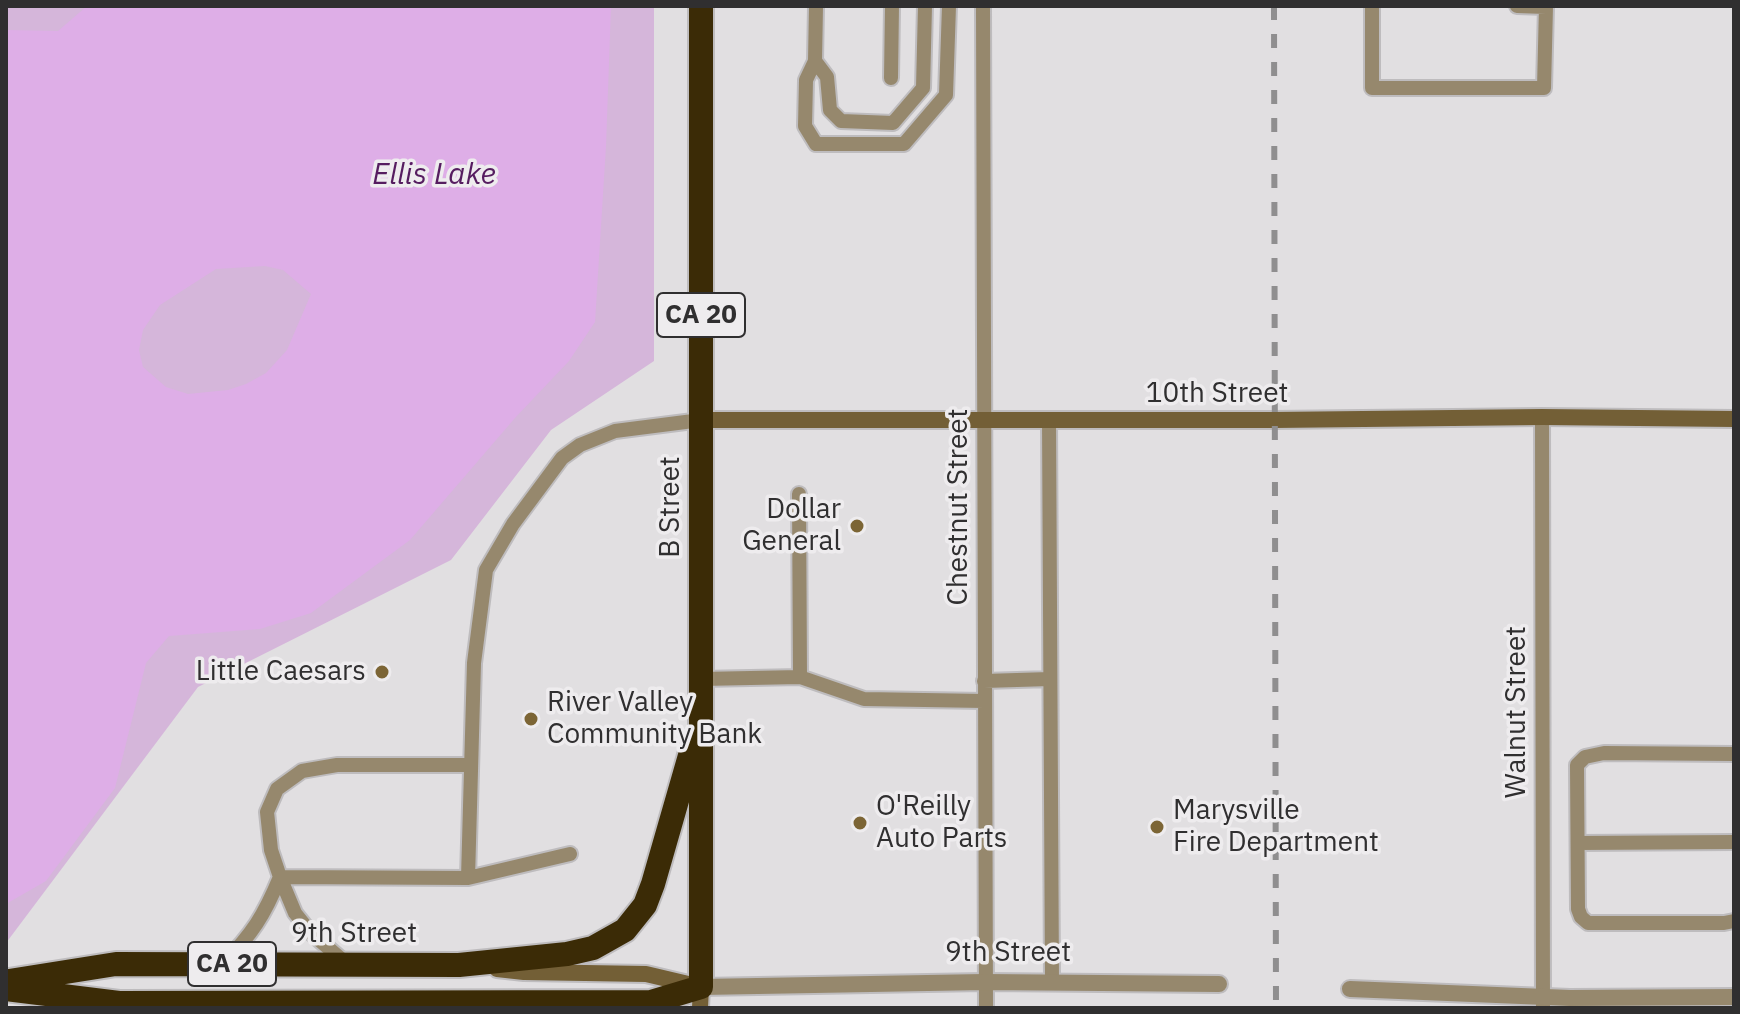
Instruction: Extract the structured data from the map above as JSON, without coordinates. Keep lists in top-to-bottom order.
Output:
{
  "streets": {
    "highway": ["CA 20", "B Street", "9th Street"],
    "street": ["10th Street"],
    "lane": ["Chestnut Street", "Walnut Street"]
  },
  "crossings": [
    ["CA 20", "B Street"],
    ["CA 20", "9th Street"],
    ["10th Street", "B Street"],
    ["10th Street", "Chestnut Street"],
    ["10th Street", "Walnut Street"],
    ["B Street", "9th Street"],
    ["Chestnut Street", "9th Street"]
  ],
  "water": ["Ellis Lake"],
  "places": [
    "Dollar General",
    "Little Caesars",
    "River Valley Community Bank",
    "O'Reilly Auto Parts",
    "Marysville Fire Department"
  ]
}
